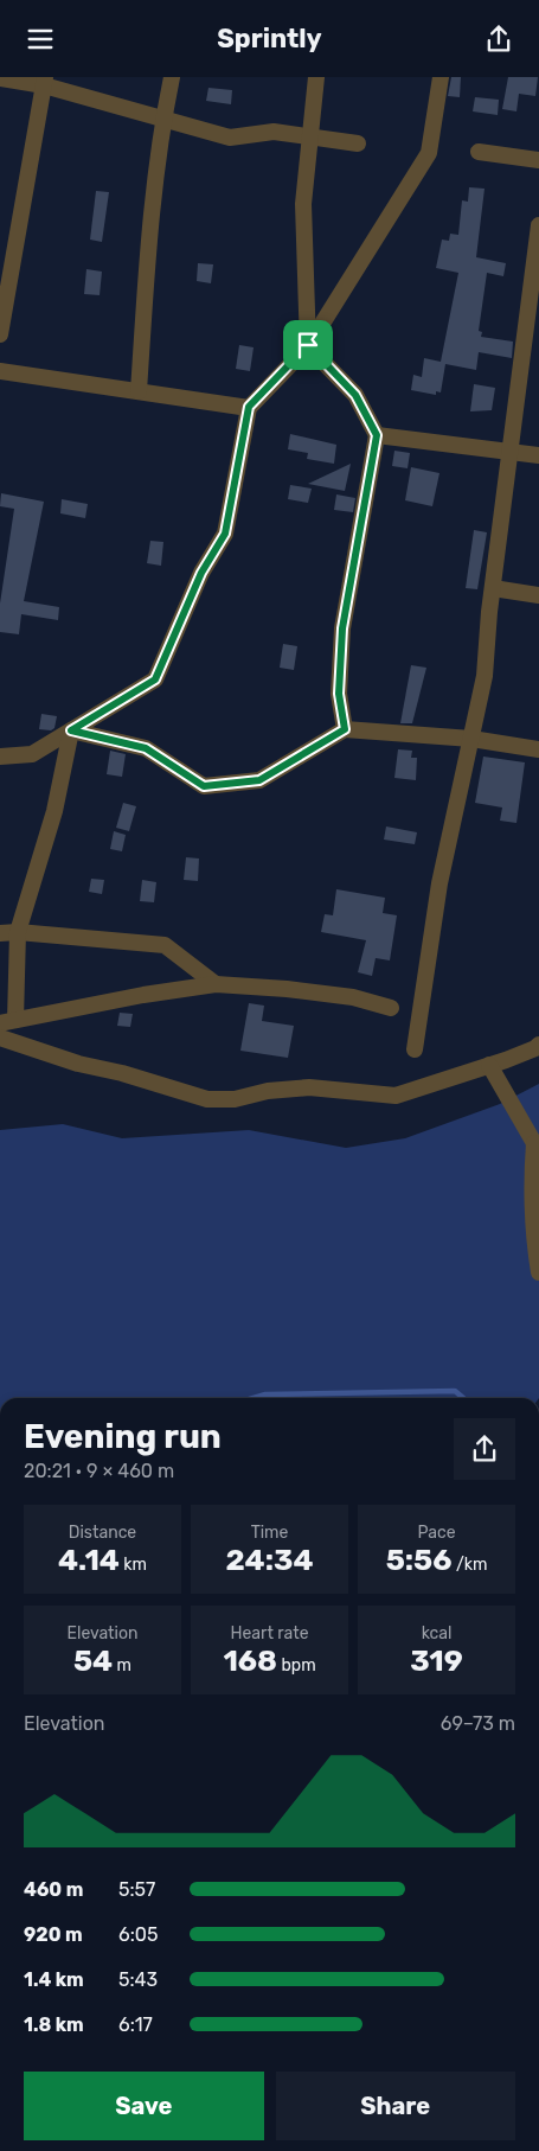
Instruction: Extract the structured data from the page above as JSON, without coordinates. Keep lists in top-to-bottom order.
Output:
{
  "page": {
    "header": "Sprintly",
    "heading": ["Evening run", "20:21 · 9 × 460 m"],
    "stats": [
      ["Distance", "4.14 km"],
      ["Time", "24:34"],
      ["Pace", "5:56 /km"],
      ["Elevation", "54 m"],
      ["Heart rate", "168 bpm"],
      ["kcal", "319"]
    ],
    "chart": ["Elevation", "69–73 m"],
    "list": [
      {
        "name": "460 m",
        "note": "5:57"
      },
      {
        "name": "920 m",
        "note": "6:05"
      },
      {
        "name": "1.4 km",
        "note": "5:43"
      },
      {
        "name": "1.8 km",
        "note": "6:17"
      }
    ],
    "buttons": ["Save", "Share"]
  }
}
